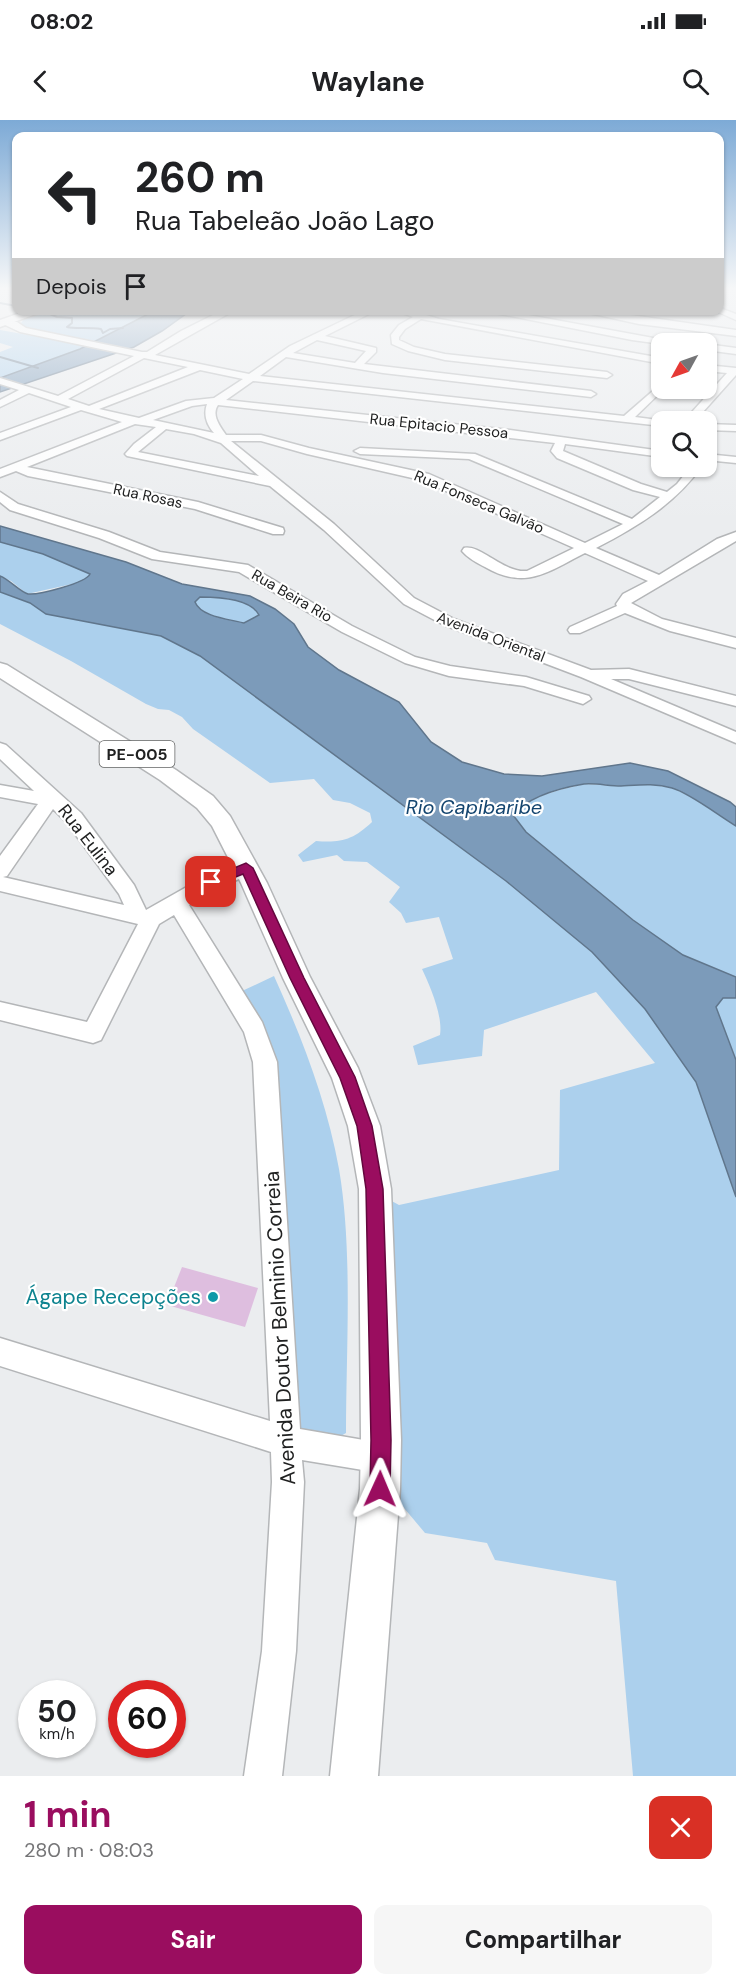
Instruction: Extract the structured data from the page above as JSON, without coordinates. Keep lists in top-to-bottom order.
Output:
{
  "streets": {
    "main road": ["PE-005"],
    "street": [
      "Rua Epitacio Pessoa",
      "Rua Rosas",
      "Rua Fonseca Galvão",
      "Rua Beira Rio",
      "Avenida Oriental",
      "Rua Eulina",
      "Avenida Doutor Belminio Correia"
    ]
  },
  "crossings": [
    ["Rua Epitacio Pessoa", "Rua Rosas"],
    ["Rua Epitacio Pessoa", "Avenida Oriental"],
    ["Rua Fonseca Galvão", "Avenida Oriental"]
  ],
  "water": ["Rio Capibaribe"],
  "places": ["Ágape Recepções"],
  "north": "bottom left",
  "page": {
    "status": "08:02",
    "header": "Waylane",
    "turn": ["260 m", "Rua Tabeleão João Lago"],
    "then": "Depois",
    "speed": "50 km/h",
    "limit": "60",
    "heading": ["1 min", "280 m · 08:03"],
    "buttons": ["Sair", "Compartilhar"]
  }
}
